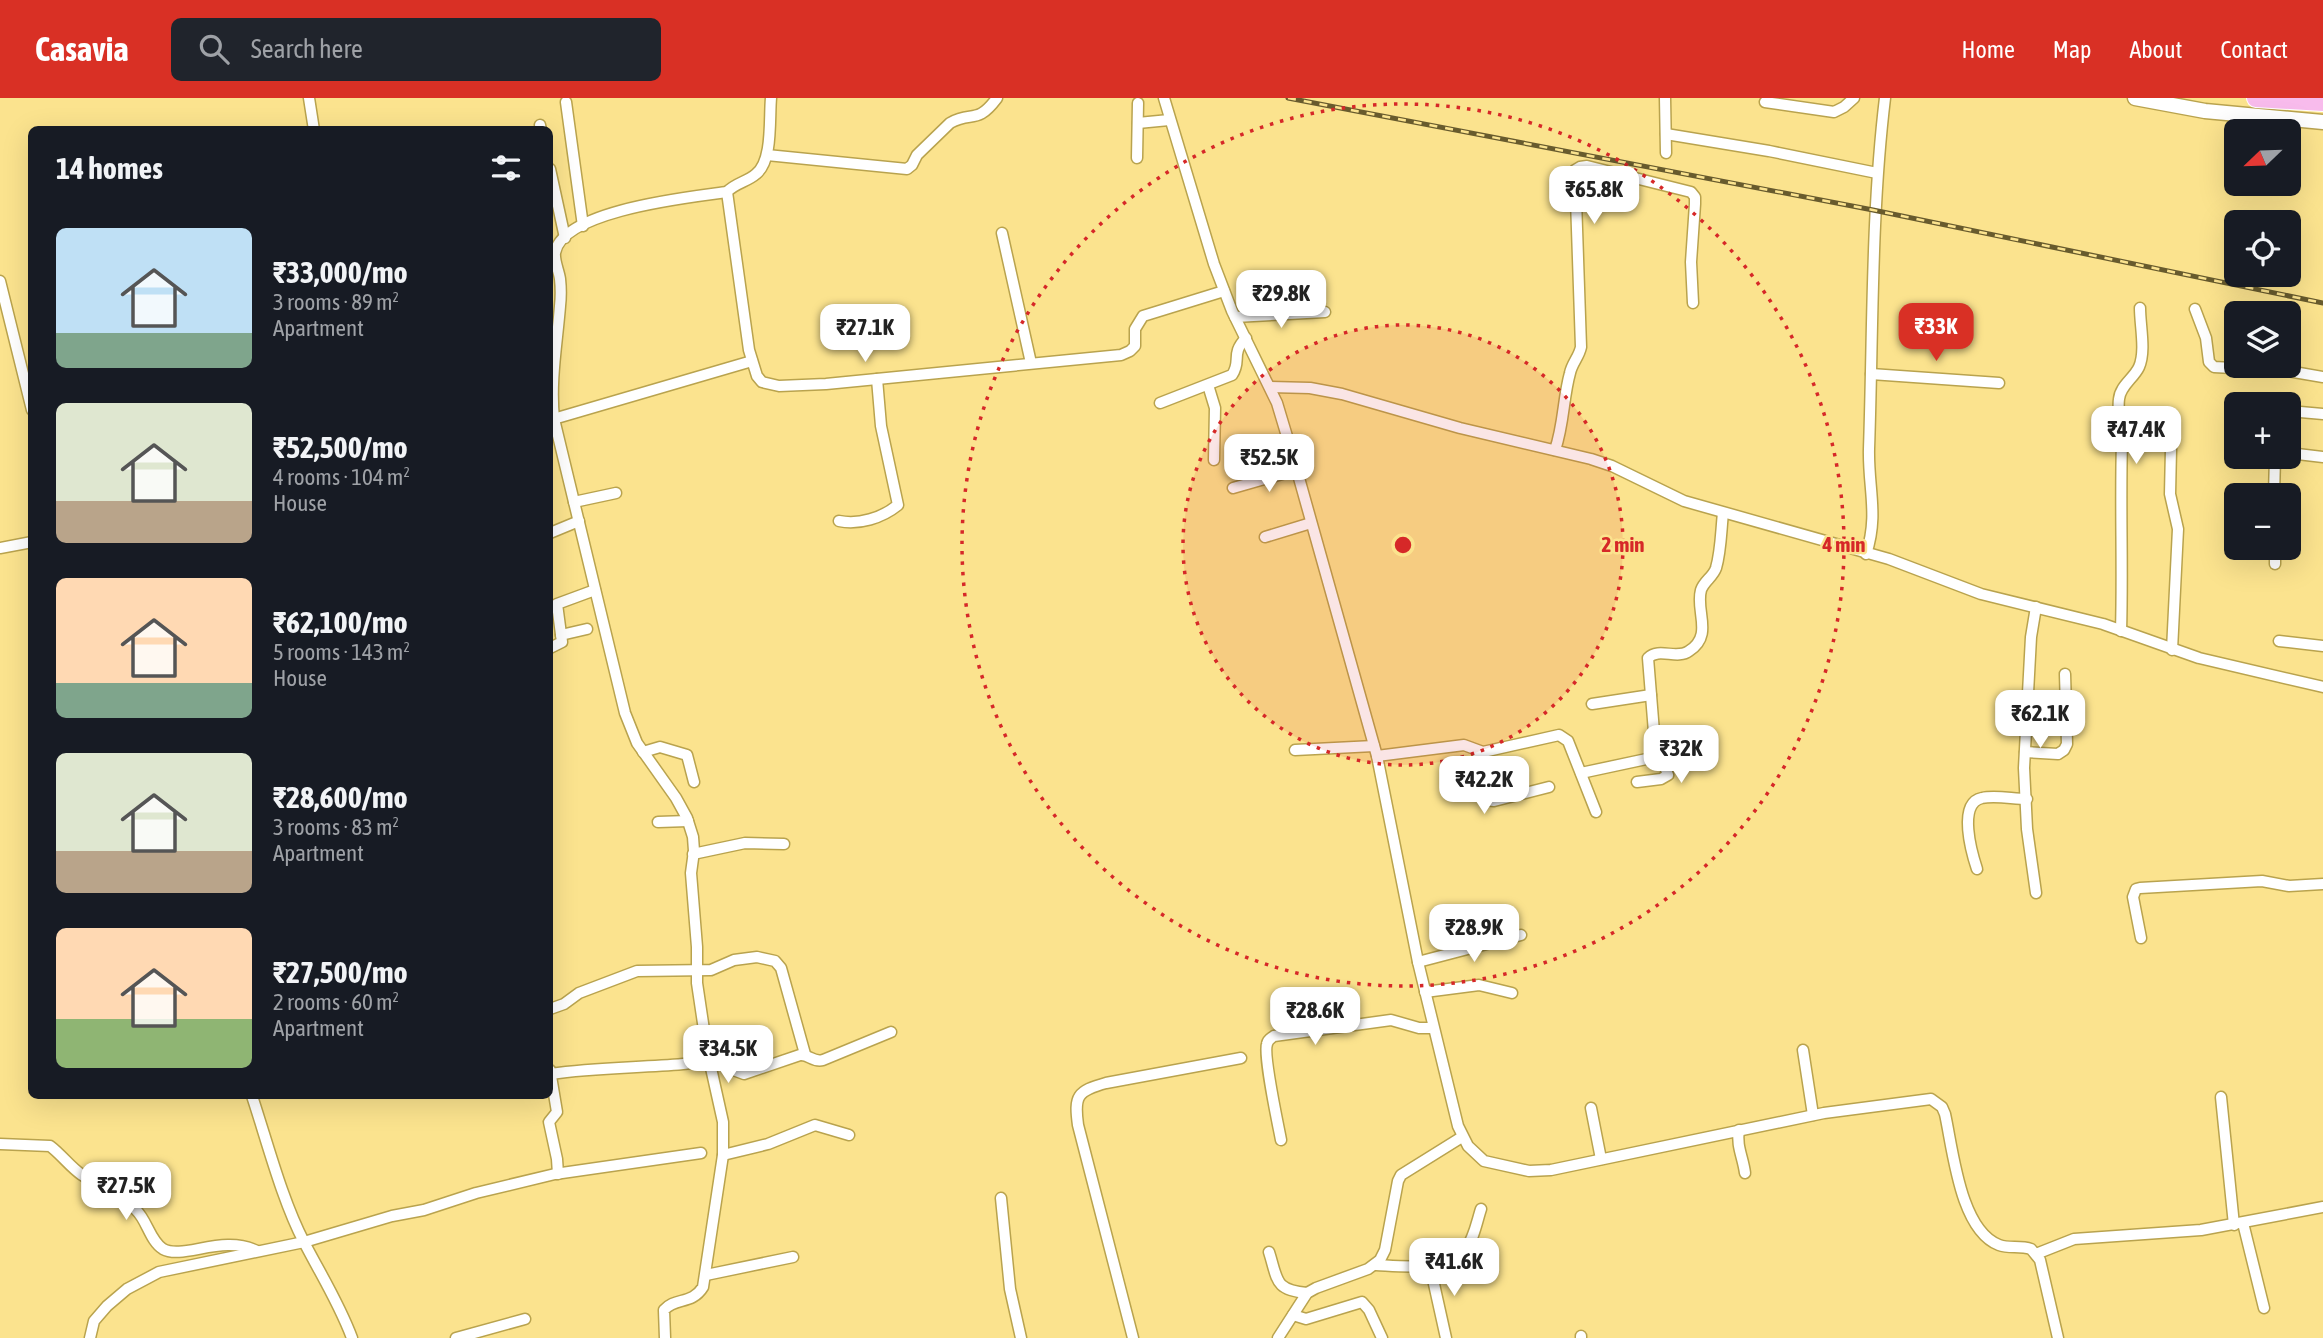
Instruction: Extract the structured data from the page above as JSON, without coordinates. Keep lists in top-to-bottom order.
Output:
{
  "north": "bottom left",
  "page": {
    "header": "Casavia",
    "search": "Search here",
    "nav": [
      "Home",
      "Map",
      "About",
      "Contact"
    ],
    "map_buttons": ["+", "−"],
    "heading": "14 homes",
    "price": [
      "₹65.8K",
      "₹29.8K",
      "₹33K",
      "₹27.1K",
      "₹47.4K",
      "₹52.5K",
      "₹62.1K",
      "₹32K",
      "₹42.2K",
      "₹28.9K",
      "₹28.6K",
      "₹34.5K",
      "₹27.5K",
      "₹41.6K"
    ],
    "list": [
      {
        "name": "₹33,000/mo",
        "note": "3 rooms · 89 m² · Apartment"
      },
      {
        "name": "₹52,500/mo",
        "note": "4 rooms · 104 m² · House"
      },
      {
        "name": "₹62,100/mo",
        "note": "5 rooms · 143 m² · House"
      },
      {
        "name": "₹28,600/mo",
        "note": "3 rooms · 83 m² · Apartment"
      },
      {
        "name": "₹27,500/mo",
        "note": "2 rooms · 60 m² · Apartment"
      }
    ]
  },
  "rings": ["2 min", "4 min"]
}
